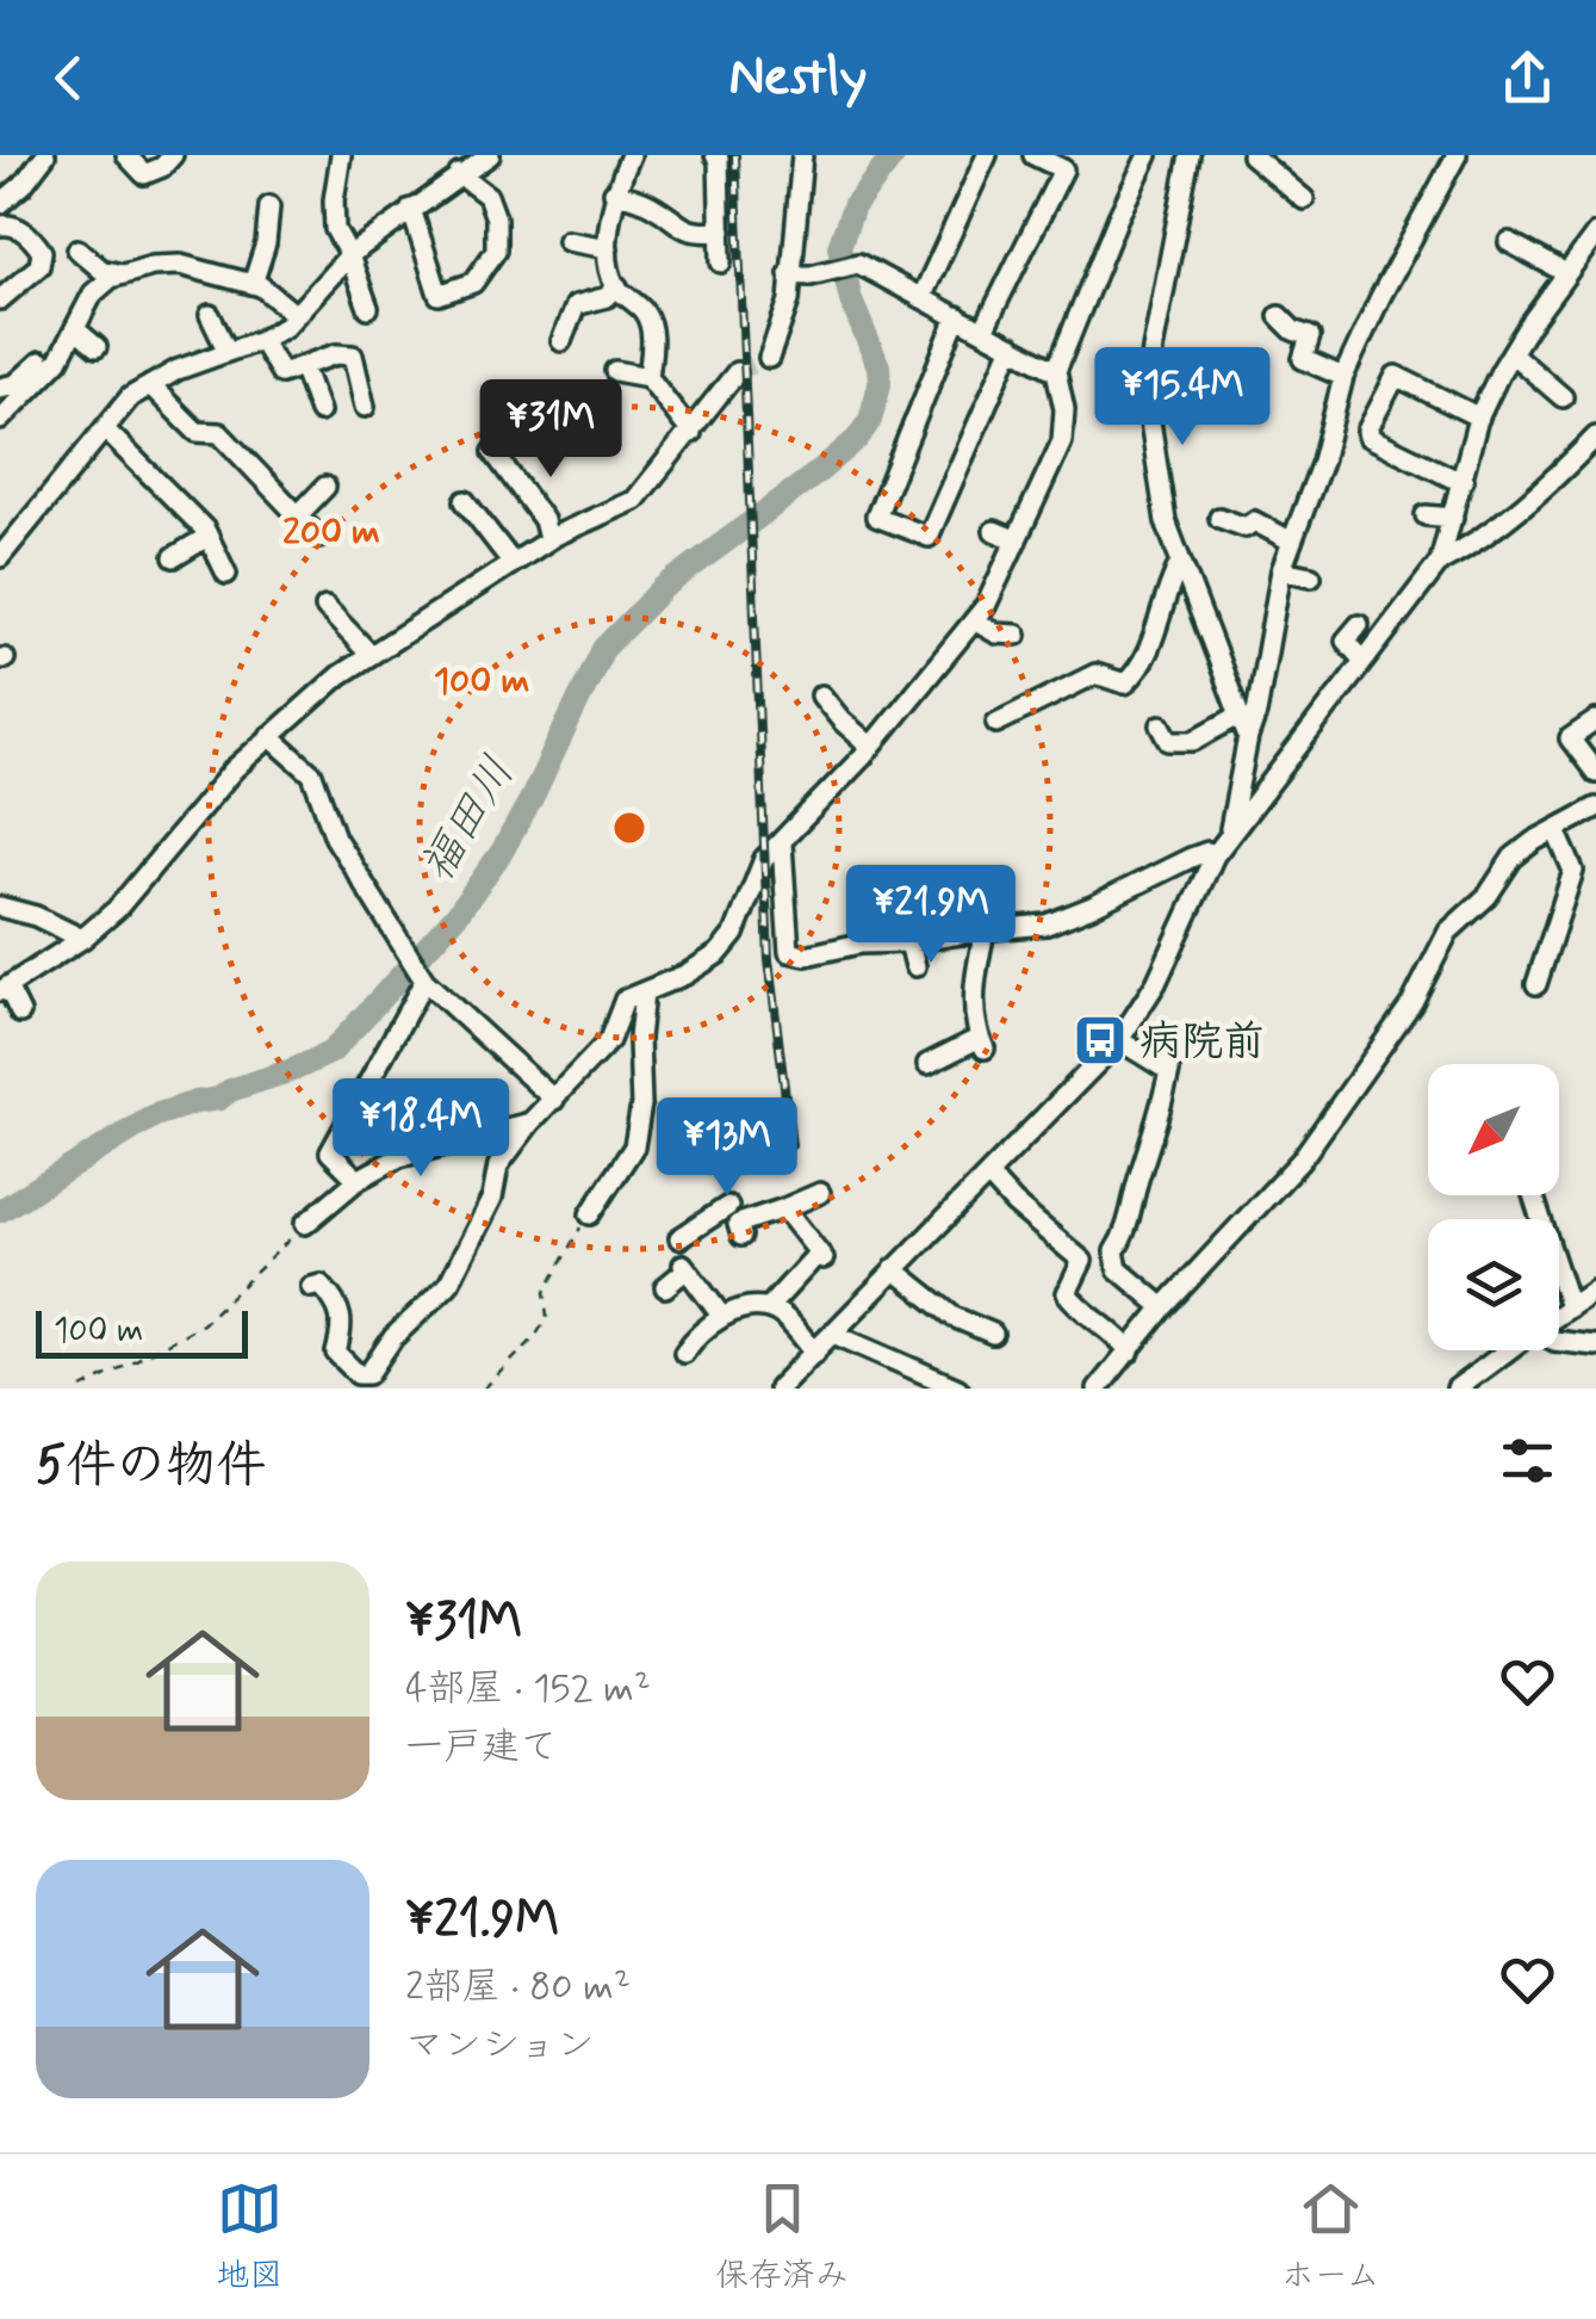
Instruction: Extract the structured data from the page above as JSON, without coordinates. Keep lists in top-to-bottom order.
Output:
{
  "water": ["福田川"],
  "places": {
    "bus stop": ["病院前"]
  },
  "scale_bar": "100 m",
  "north": "bottom left",
  "page": {
    "header": "Nestly",
    "price": [
      "¥15.4M",
      "¥31M",
      "¥21.9M",
      "¥18.4M",
      "¥13M"
    ],
    "scale": "100 m",
    "heading": "5件の物件",
    "list": [
      {
        "name": "¥31M",
        "note": "4部屋 · 152 m² · 一戸建て"
      },
      {
        "name": "¥21.9M",
        "note": "2部屋 · 80 m² · マンション"
      }
    ],
    "tabs": ["地図", "保存済み", "ホーム"]
  },
  "rings": ["200 m", "100 m"]
}
